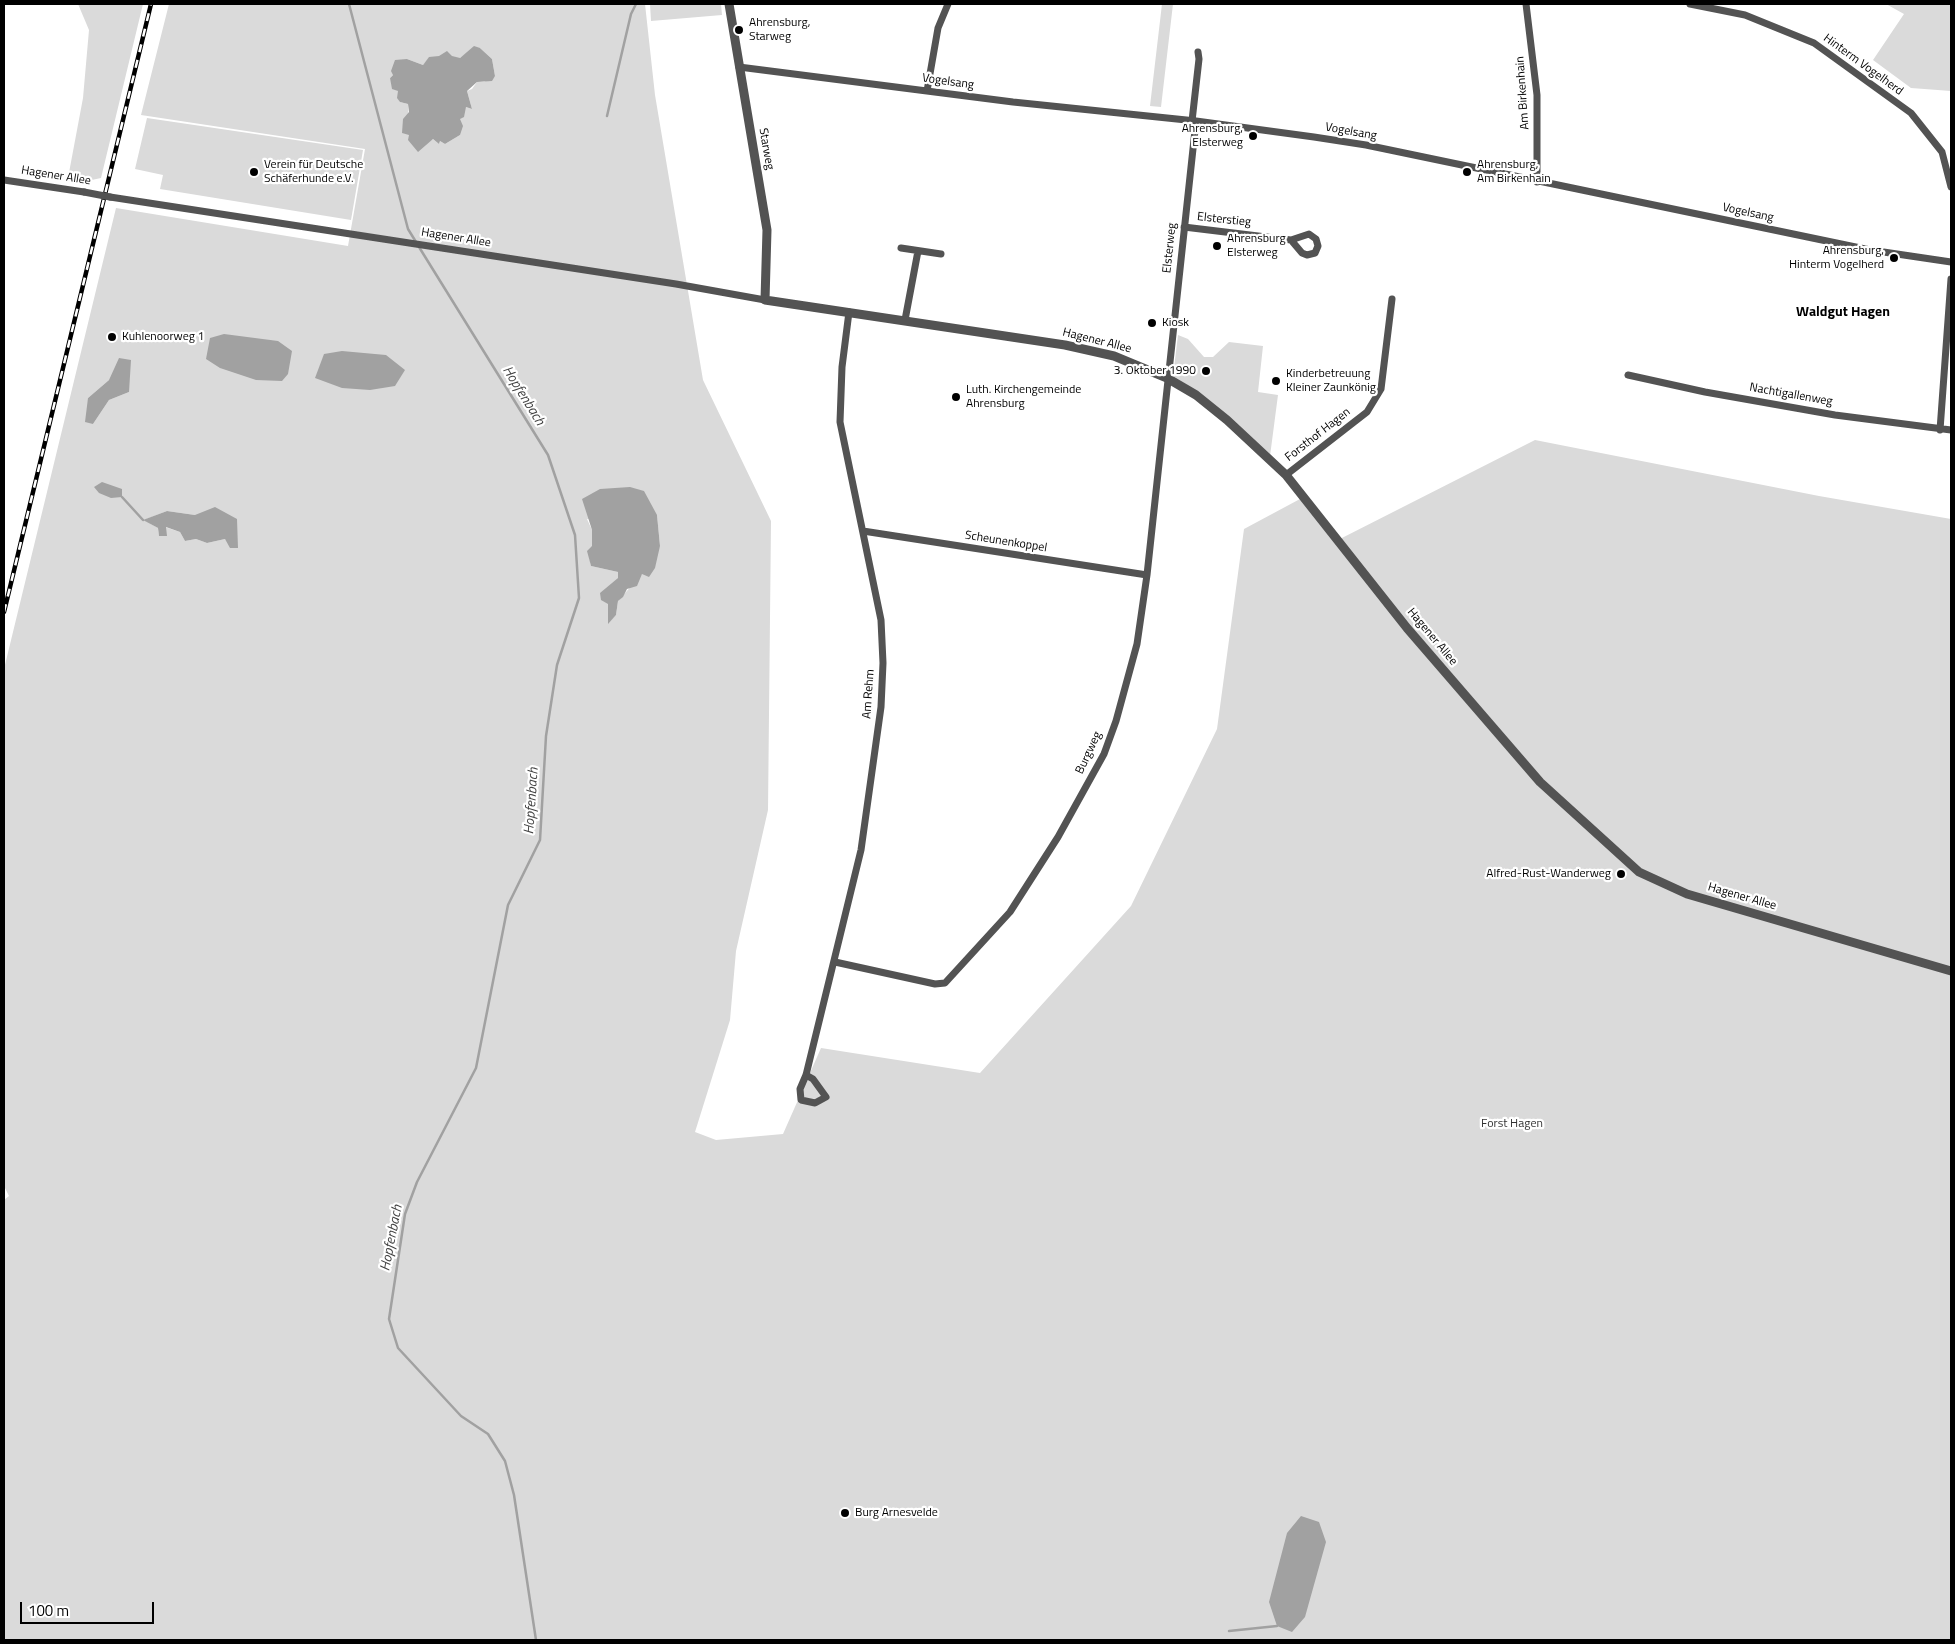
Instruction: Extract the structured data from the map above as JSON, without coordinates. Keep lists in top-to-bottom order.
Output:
{
  "streets": {
    "street": [
      "Hinterm Vogelherd",
      "Vogelsang",
      "Am Birkenhain",
      "Starweg",
      "Hagener Allee",
      "Elsterstieg",
      "Elsterweg",
      "Nachtigallenweg",
      "Forsthof Hagen",
      "Scheunenkoppel",
      "Am Rehm",
      "Burgweg"
    ]
  },
  "crossings": [
    ["Vogelsang", "Am Birkenhain"],
    ["Vogelsang", "Starweg"],
    ["Vogelsang", "Elsterweg"],
    ["Starweg", "Hagener Allee"],
    ["Hagener Allee", "Elsterweg"],
    ["Hagener Allee", "Forsthof Hagen"],
    ["Hagener Allee", "Am Rehm"],
    ["Hagener Allee", "Burgweg"],
    ["Elsterstieg", "Elsterweg"],
    ["Elsterweg", "Burgweg"],
    ["Scheunenkoppel", "Am Rehm"],
    ["Scheunenkoppel", "Burgweg"],
    ["Am Rehm", "Burgweg"]
  ],
  "districts": ["Waldgut Hagen"],
  "water": ["Hopfenbach"],
  "parks": ["Forst Hagen"],
  "places": [
    "Ahrensburg, Starweg",
    "Ahrensburg, Elsterweg",
    "Verein für Deutsche Schäferhunde e.V.",
    "Ahrensburg, Am Birkenhain",
    "Ahrensburg Elsterweg",
    "Ahrensburg, Hinterm Vogelherd",
    "Kiosk",
    "Kuhlenoorweg 1",
    "3. Oktober 1990",
    "Kinderbetreuung Kleiner Zaunkönig",
    "Luth. Kirchengemeinde Ahrensburg",
    "Alfred-Rust-Wanderweg",
    "Burg Arnesvelde"
  ],
  "scale_bar": "100 m"
}
